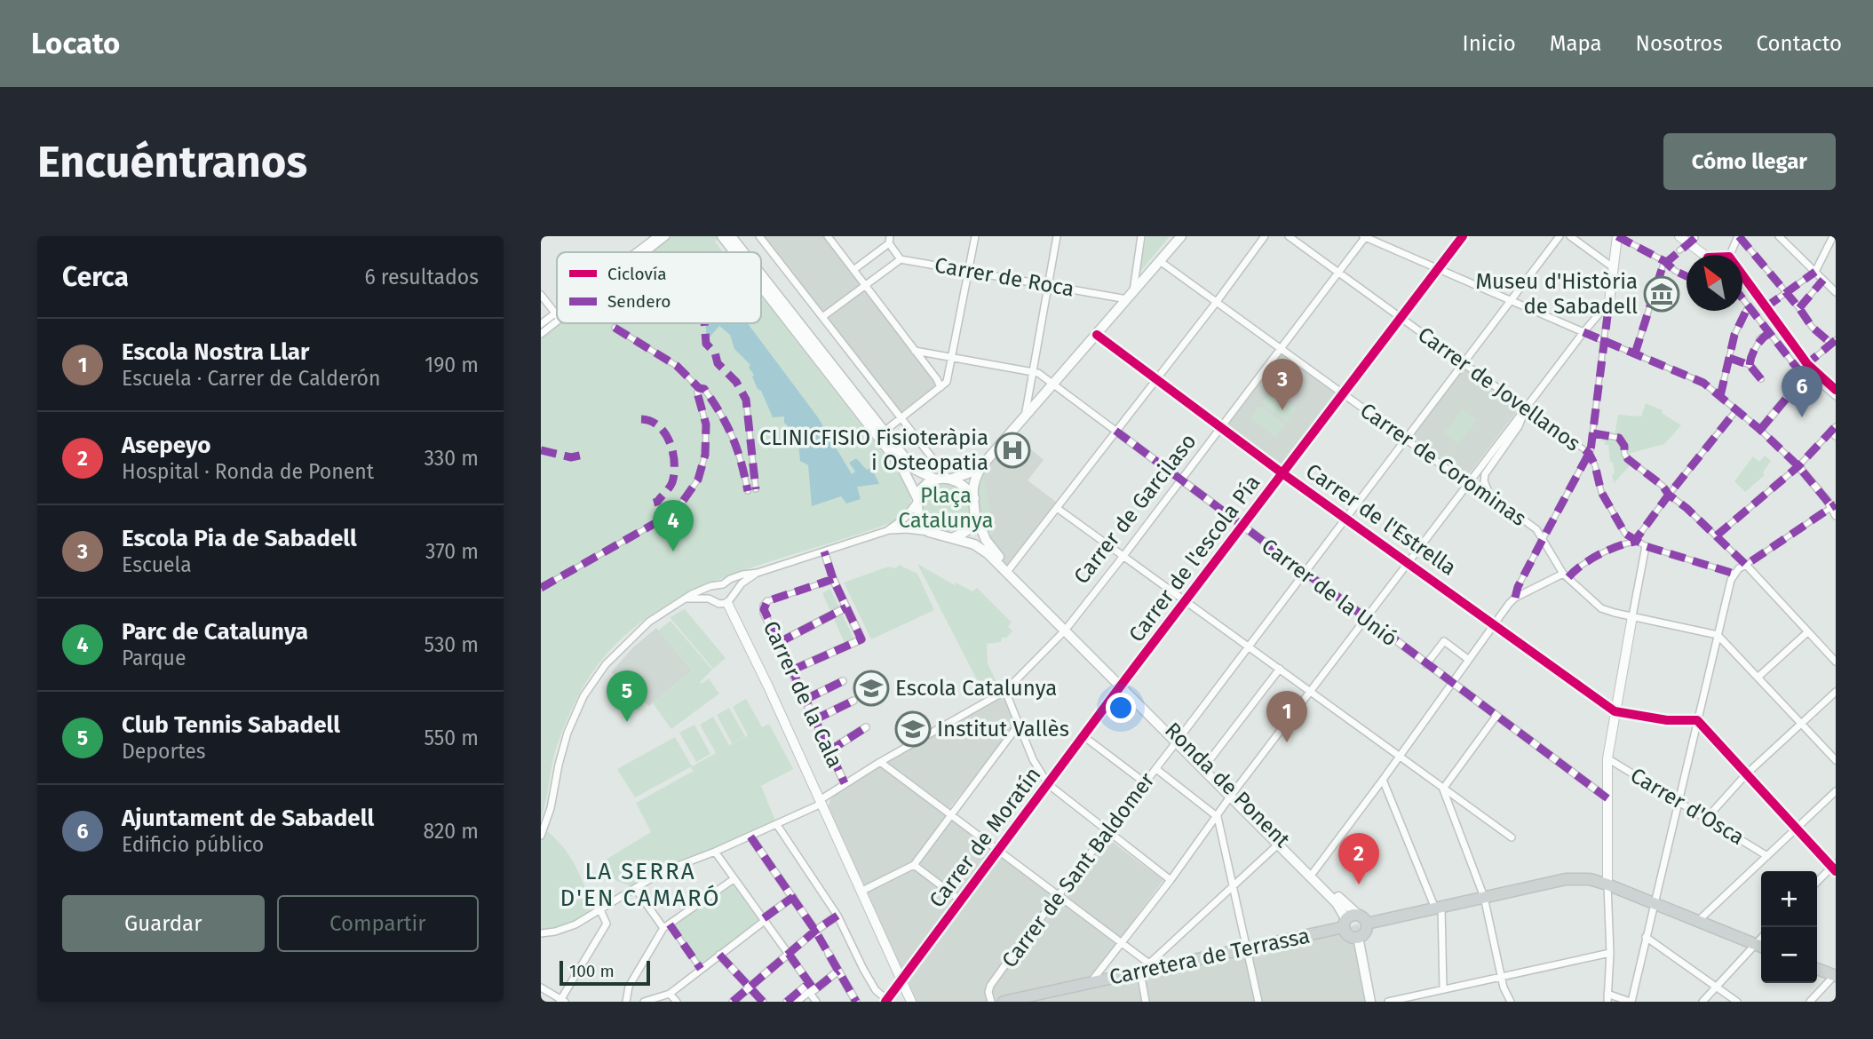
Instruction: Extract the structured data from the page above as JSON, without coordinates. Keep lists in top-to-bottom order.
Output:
{
  "streets": {
    "main road": ["Ronda de Ponent", "Carretera de Terrassa"],
    "street": [
      "Carrer de Roca",
      "Carrer de Jovellanos",
      "Carrer de Corominas",
      "Carrer de Garcilaso",
      "Carrer de l'Estrella",
      "Carrer de l'escola Pía",
      "Carrer de la Unió",
      "Carrer de la Cala",
      "Carrer d'Osca",
      "Carrer de Moratín",
      "Carrer de Sant Baldomer"
    ]
  },
  "crossings": [
    ["Carrer de Jovellanos", "Carrer de Garcilaso"],
    ["Carrer de Jovellanos", "Carrer de l'escola Pía"],
    ["Carrer de Jovellanos", "Carrer de Sant Baldomer"],
    ["Carrer de Corominas", "Carrer de Garcilaso"],
    ["Carrer de Corominas", "Carrer de l'escola Pía"],
    ["Carrer de Corominas", "Carrer de Sant Baldomer"],
    ["Carrer de Garcilaso", "Carrer de l'Estrella"],
    ["Carrer de Garcilaso", "Carrer de la Unió"],
    ["Carrer de Garcilaso", "Carrer de la Cala"],
    ["Carrer de Garcilaso", "Ronda de Ponent"],
    ["Carrer de l'Estrella", "Carrer de l'escola Pía"],
    ["Carrer de l'Estrella", "Carrer de Sant Baldomer"],
    ["Carrer de l'escola Pía", "Carrer de la Unió"],
    ["Carrer de l'escola Pía", "Ronda de Ponent"],
    ["Carrer de l'escola Pía", "Carrer de Moratín"],
    ["Carrer de la Unió", "Carrer de Sant Baldomer"],
    ["Ronda de Ponent", "Carrer de Sant Baldomer"],
    ["Ronda de Ponent", "Carretera de Terrassa"]
  ],
  "districts": ["LA SERRA D'EN CAMARÓ"],
  "parks": ["Plaça Catalunya"],
  "places": {
    "museum": ["Museu d'Història de Sabadell"],
    "hospital": ["CLINICFISIO Fisioteràpia i Osteopatia"],
    "school or university": ["Escola Catalunya", "Institut Vallès"]
  },
  "legend": ["Ciclovía", "Sendero"],
  "scale_bar": "100 m",
  "north": "top left",
  "page": {
    "header": "Locato",
    "nav": [
      "Inicio",
      "Mapa",
      "Nosotros",
      "Contacto"
    ],
    "buttons": [
      "Cómo llegar",
      ["Guardar", "Compartir"]
    ],
    "title": "Encuéntranos",
    "heading": ["Cerca", "6 resultados"],
    "list": [
      {
        "mark": "1",
        "name": "Escola Nostra Llar",
        "note": "Escuela · Carrer de Calderón",
        "value": "190 m"
      },
      {
        "mark": "2",
        "name": "Asepeyo",
        "note": "Hospital · Ronda de Ponent",
        "value": "330 m"
      },
      {
        "mark": "3",
        "name": "Escola Pia de Sabadell",
        "note": "Escuela",
        "value": "370 m"
      },
      {
        "mark": "4",
        "name": "Parc de Catalunya",
        "note": "Parque",
        "value": "530 m"
      },
      {
        "mark": "5",
        "name": "Club Tennis Sabadell",
        "note": "Deportes",
        "value": "550 m"
      },
      {
        "mark": "6",
        "name": "Ajuntament de Sabadell",
        "note": "Edificio público",
        "value": "820 m"
      }
    ],
    "pins": [
      "3",
      "6",
      "4",
      "5",
      "1",
      "2"
    ],
    "map_buttons": ["+", "−"],
    "scale": "100 m"
  }
}
